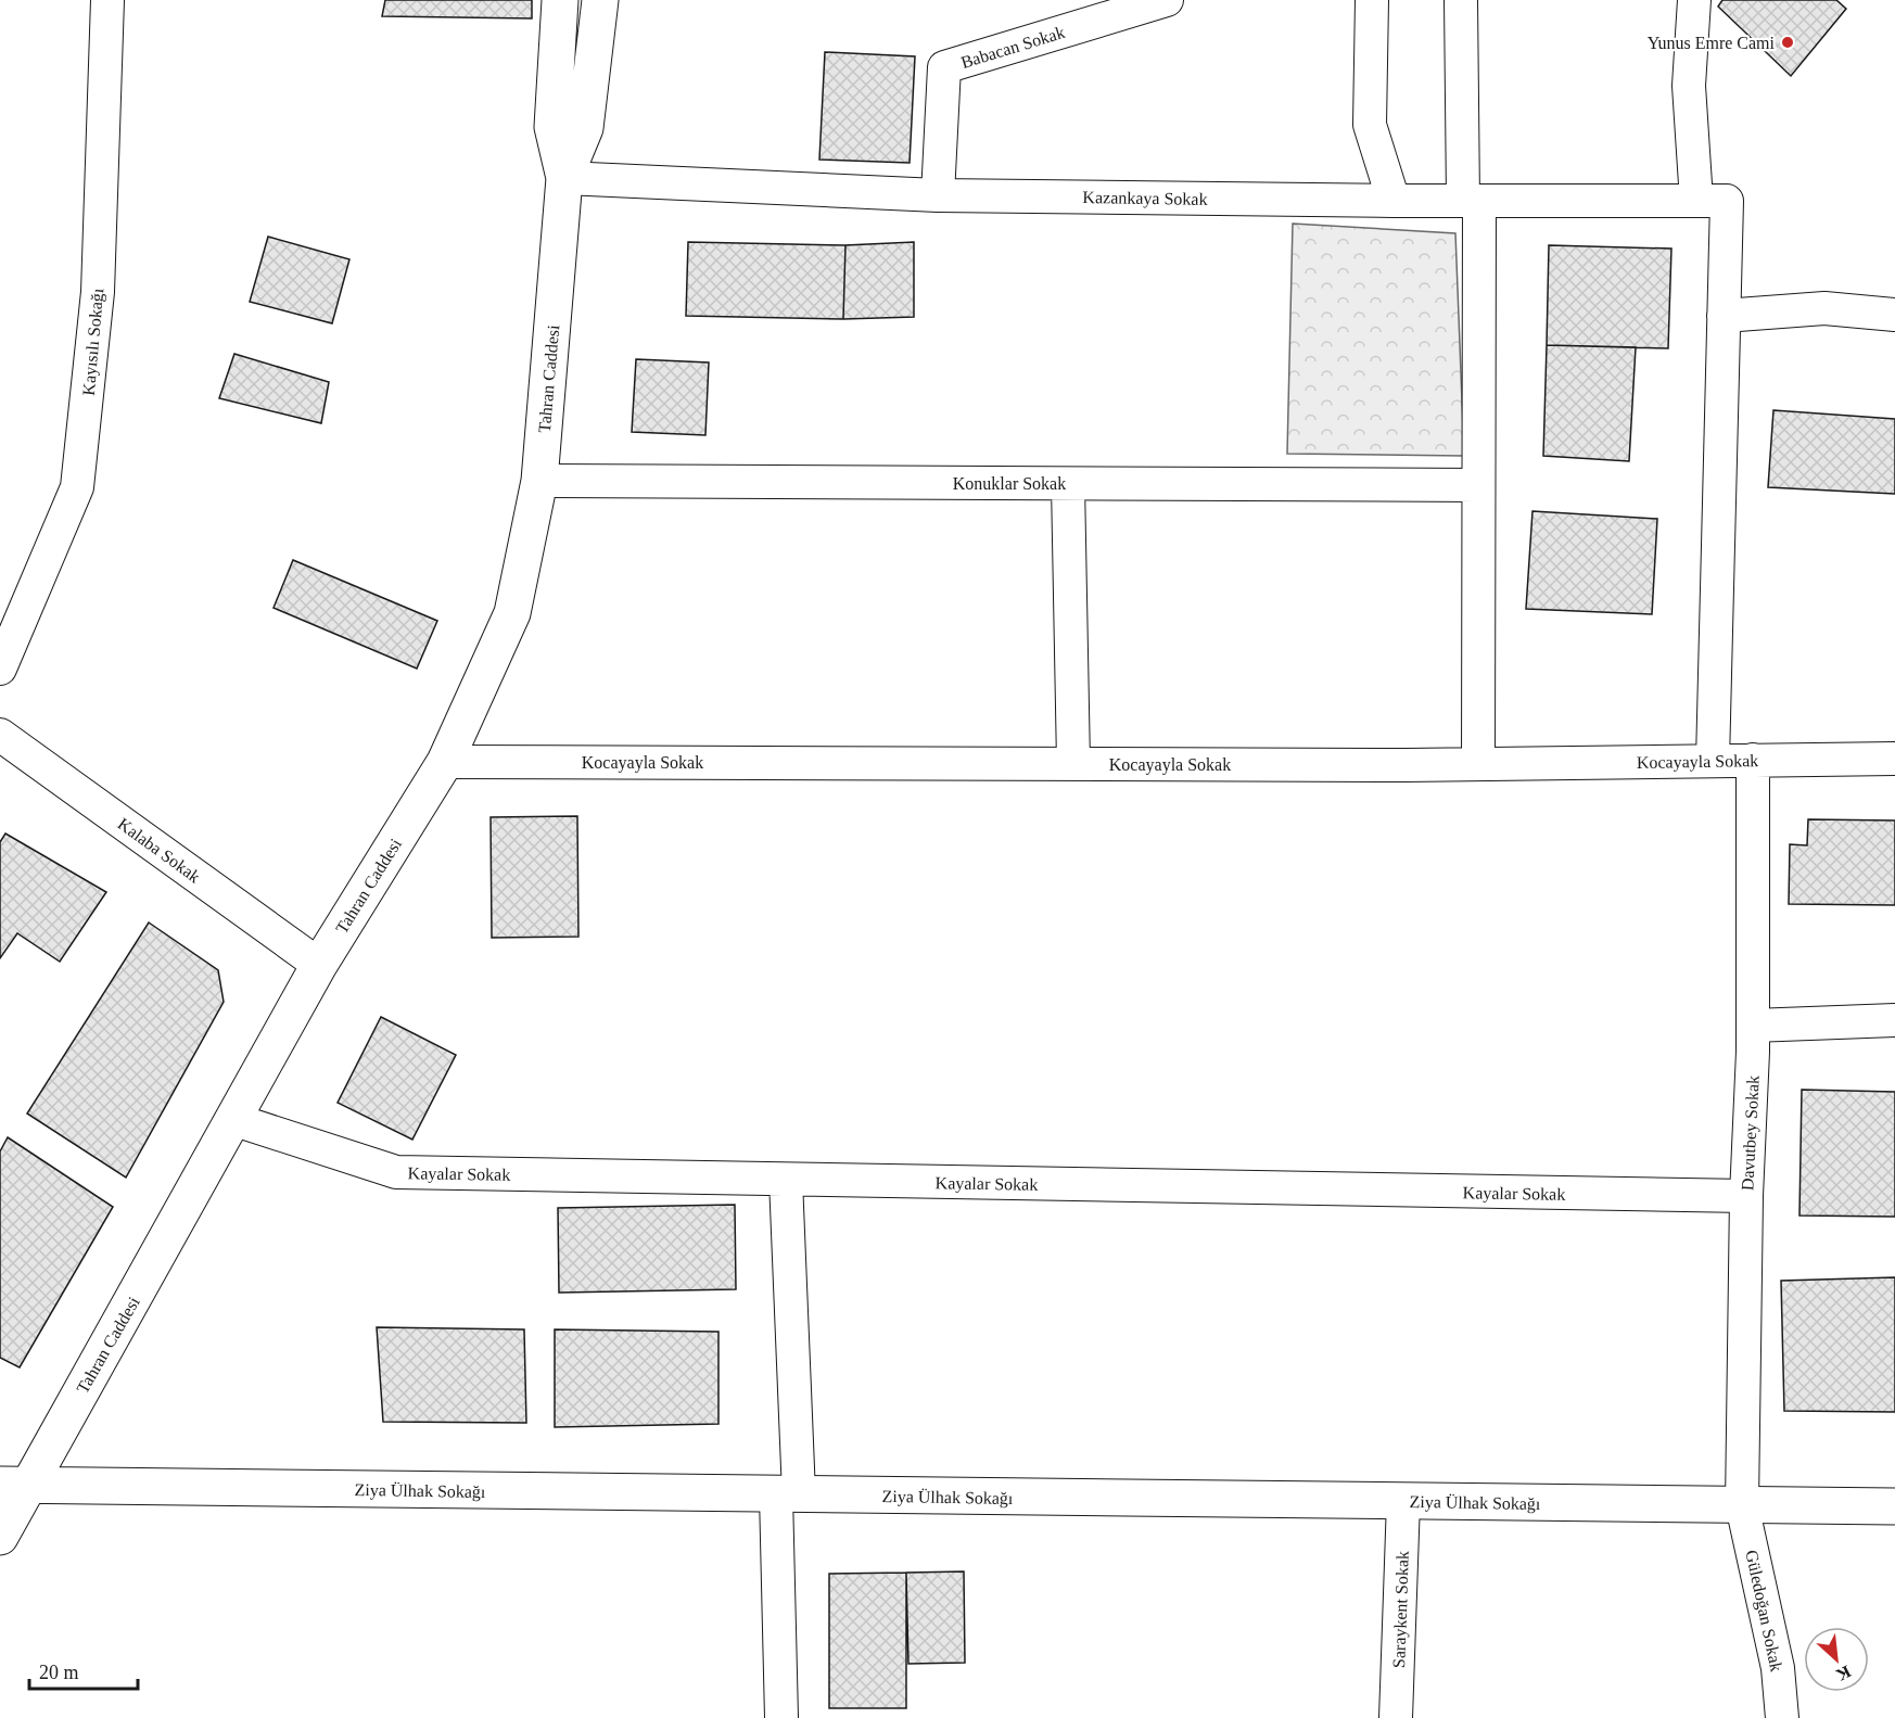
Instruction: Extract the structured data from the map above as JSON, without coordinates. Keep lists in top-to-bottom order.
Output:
{
  "streets": {
    "street": [
      "Babacan Sokak",
      "Kazankaya Sokak",
      "Kayısılı Sokağı",
      "Tahran Caddesi",
      "Konuklar Sokak",
      "Kocayayla Sokak",
      "Kalaba Sokak",
      "Davutbey Sokak",
      "Kayalar Sokak",
      "Ziya Ülhak Sokağı",
      "Saraykent Sokak",
      "Güledoğan Sokak"
    ]
  },
  "crossings": [
    ["Babacan Sokak", "Kazankaya Sokak"],
    ["Kazankaya Sokak", "Tahran Caddesi"],
    ["Tahran Caddesi", "Konuklar Sokak"],
    ["Tahran Caddesi", "Kocayayla Sokak"],
    ["Tahran Caddesi", "Kalaba Sokak"],
    ["Tahran Caddesi", "Kayalar Sokak"],
    ["Tahran Caddesi", "Ziya Ülhak Sokağı"],
    ["Kocayayla Sokak", "Davutbey Sokak"],
    ["Davutbey Sokak", "Kayalar Sokak"],
    ["Davutbey Sokak", "Ziya Ülhak Sokağı"],
    ["Davutbey Sokak", "Güledoğan Sokak"],
    ["Ziya Ülhak Sokağı", "Saraykent Sokak"],
    ["Ziya Ülhak Sokağı", "Güledoğan Sokak"]
  ],
  "places": ["Yunus Emre Cami"],
  "scale_bar": "20 m",
  "north": "bottom right"
}
